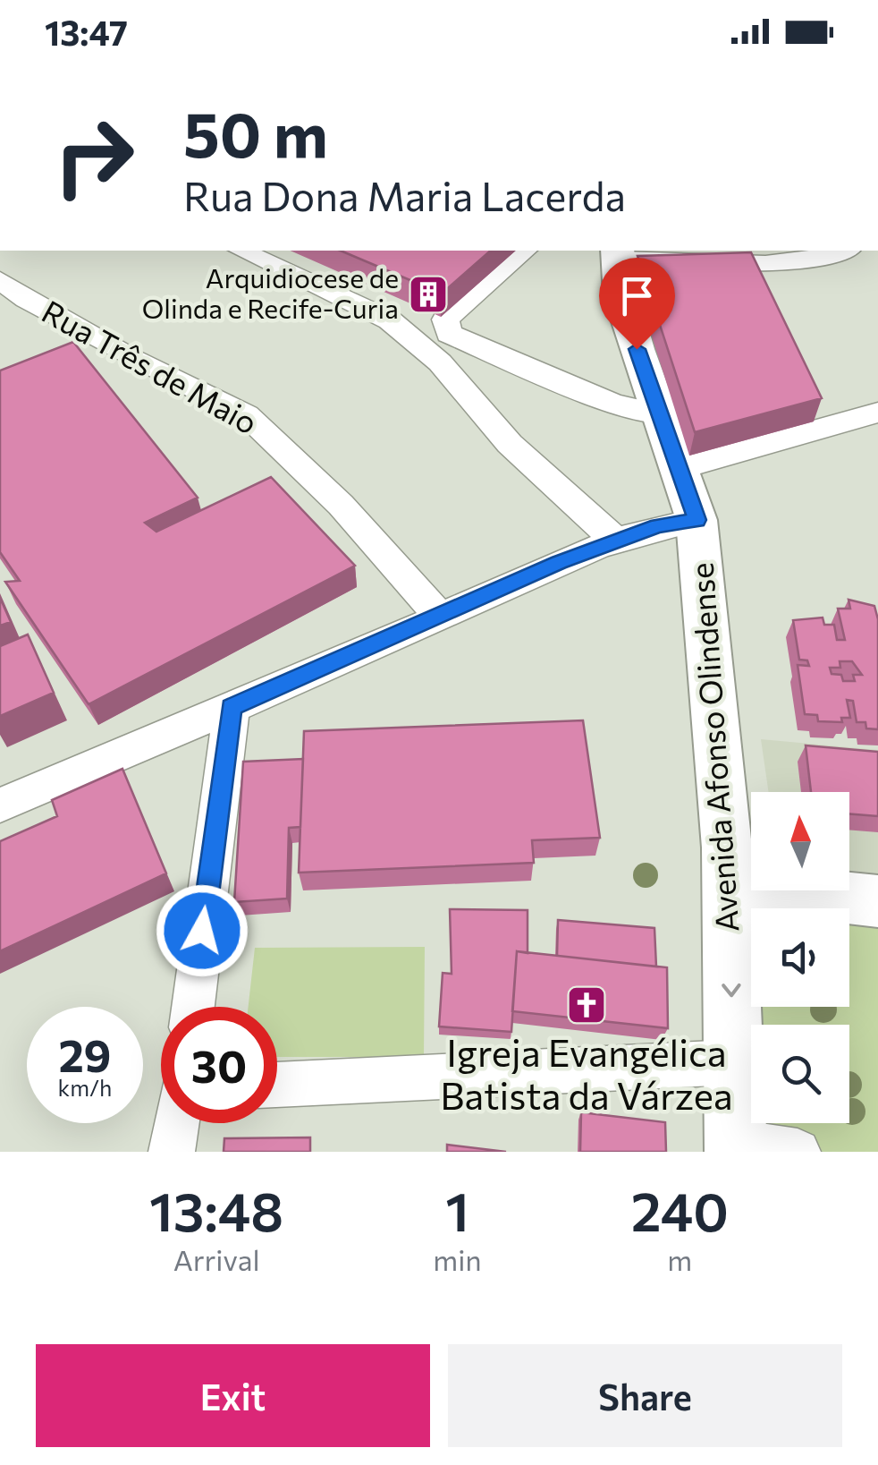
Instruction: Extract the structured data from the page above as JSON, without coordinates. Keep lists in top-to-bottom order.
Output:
{
  "streets": {
    "main road": ["Avenida Afonso Olindense"],
    "street": ["Rua Três de Maio"]
  },
  "places": {
    "building": ["Arquidiocese de Olinda e Recife-Curia"],
    "church": ["Igreja Evangélica Batista da Várzea"]
  },
  "north": "top",
  "page": {
    "status": "13:47",
    "turn": ["50 m", "Rua Dona Maria Lacerda"],
    "speed": "29 km/h",
    "limit": "30",
    "eta": [
      "13:48",
      "Arrival",
      "1",
      "min",
      "240",
      "m"
    ],
    "buttons": ["Exit", "Share"]
  }
}
